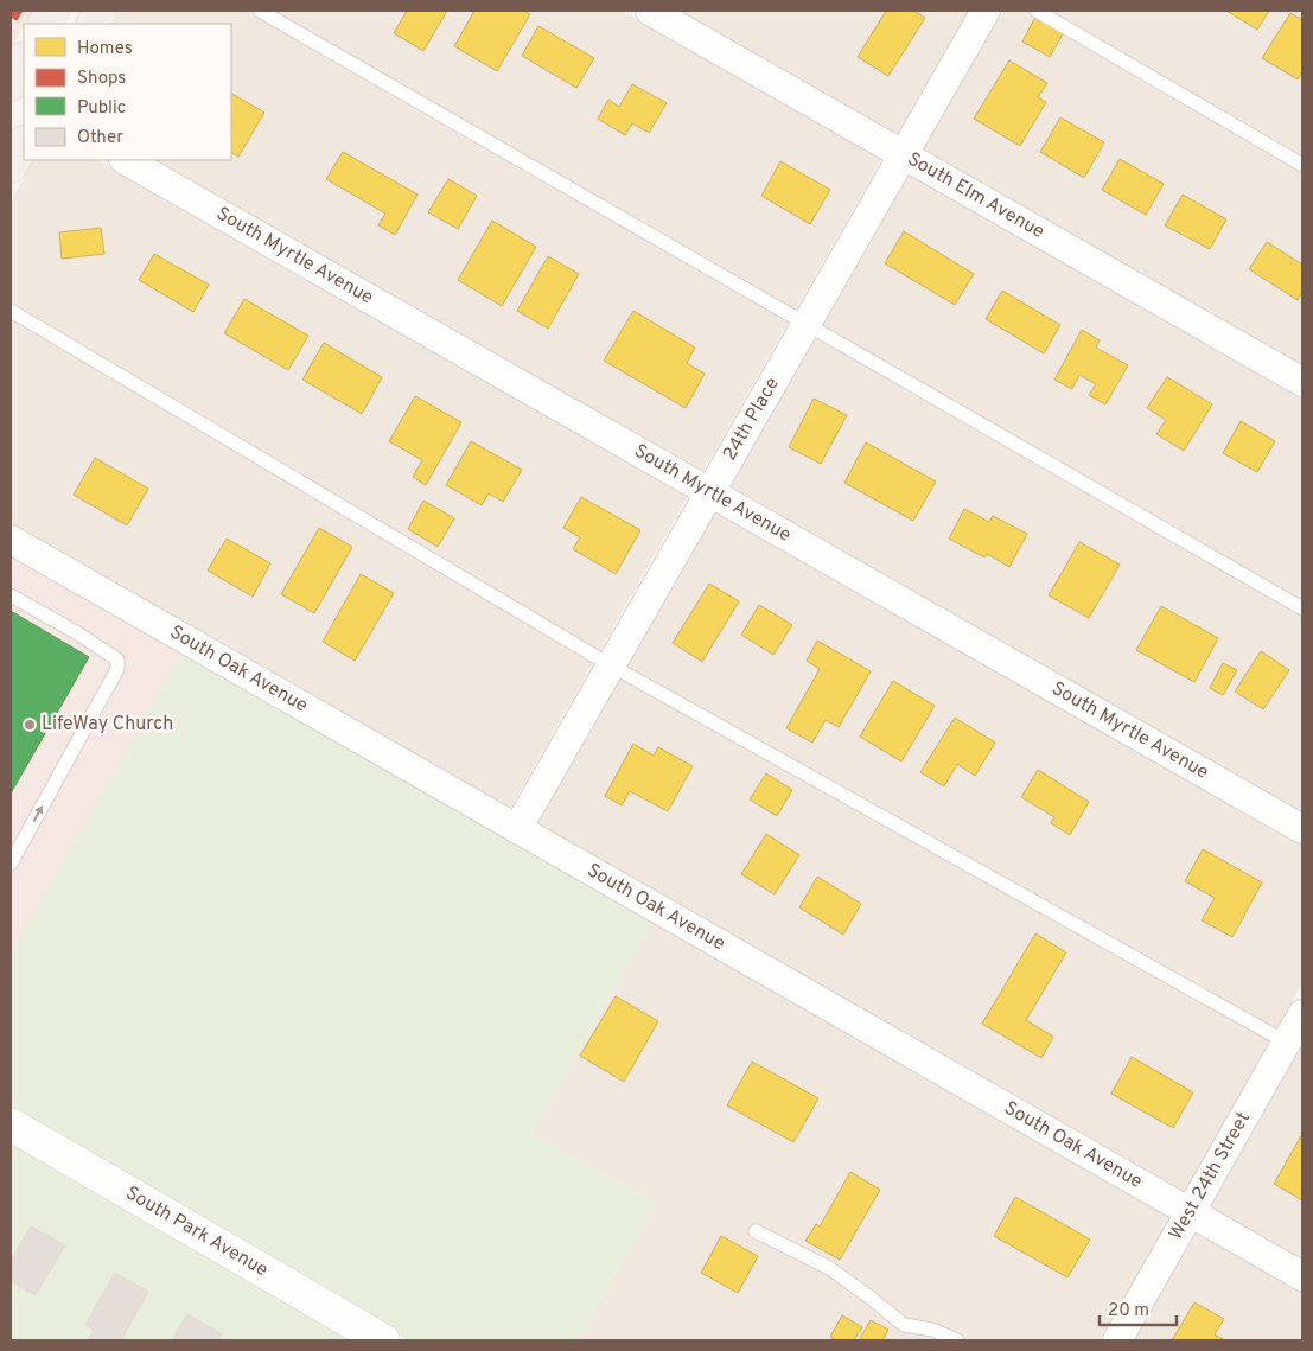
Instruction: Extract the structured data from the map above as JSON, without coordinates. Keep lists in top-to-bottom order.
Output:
{
  "streets": {
    "street": [
      "South Elm Avenue",
      "South Myrtle Avenue",
      "24th Place",
      "South Oak Avenue",
      "West 24th Street",
      "South Park Avenue"
    ]
  },
  "crossings": [
    ["South Elm Avenue", "24th Place"],
    ["South Myrtle Avenue", "24th Place"],
    ["24th Place", "South Oak Avenue"],
    ["South Oak Avenue", "West 24th Street"]
  ],
  "places": ["LifeWay Church"],
  "legend": [
    "Homes",
    "Shops",
    "Public",
    "Other"
  ],
  "scale_bar": "20 m"
}
